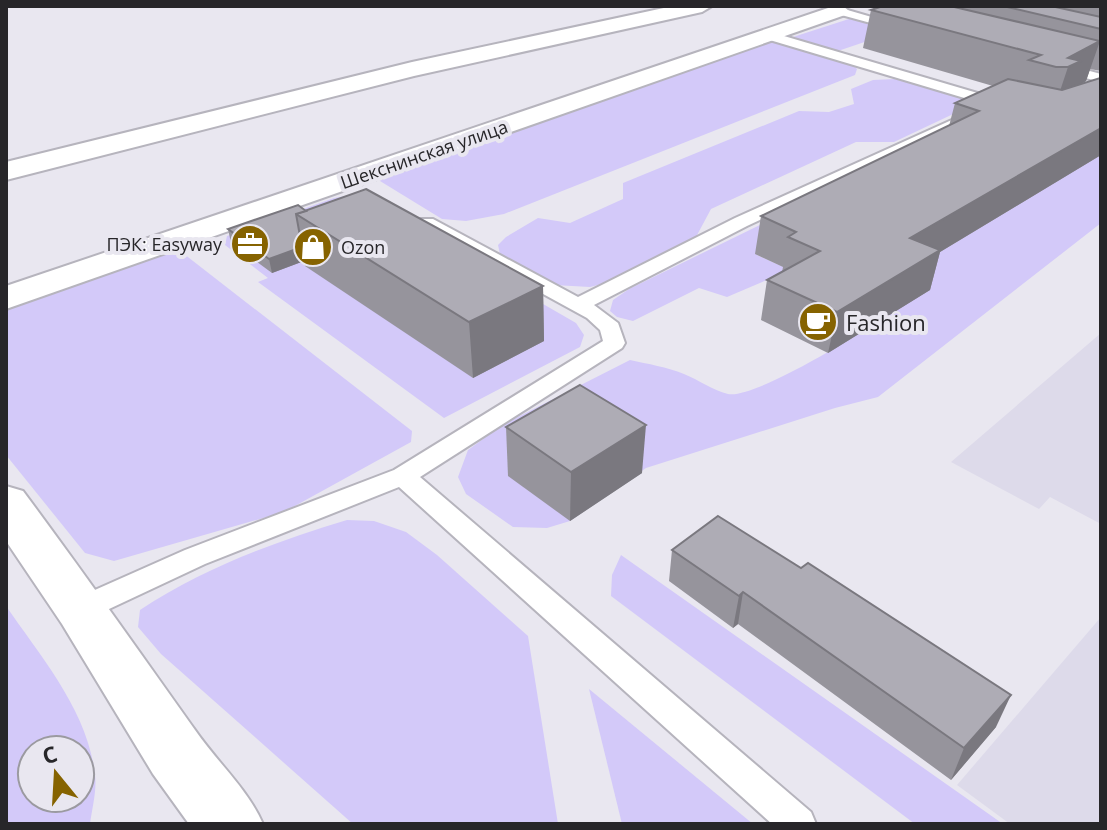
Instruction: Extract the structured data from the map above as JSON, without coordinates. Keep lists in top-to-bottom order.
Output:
{
  "streets": {
    "street": ["Шекснинская улица"]
  },
  "places": {
    "office": ["ПЭК: Easyway"],
    "shop": ["Ozon"],
    "cafe": ["Fashion"]
  },
  "north": "top"
}
